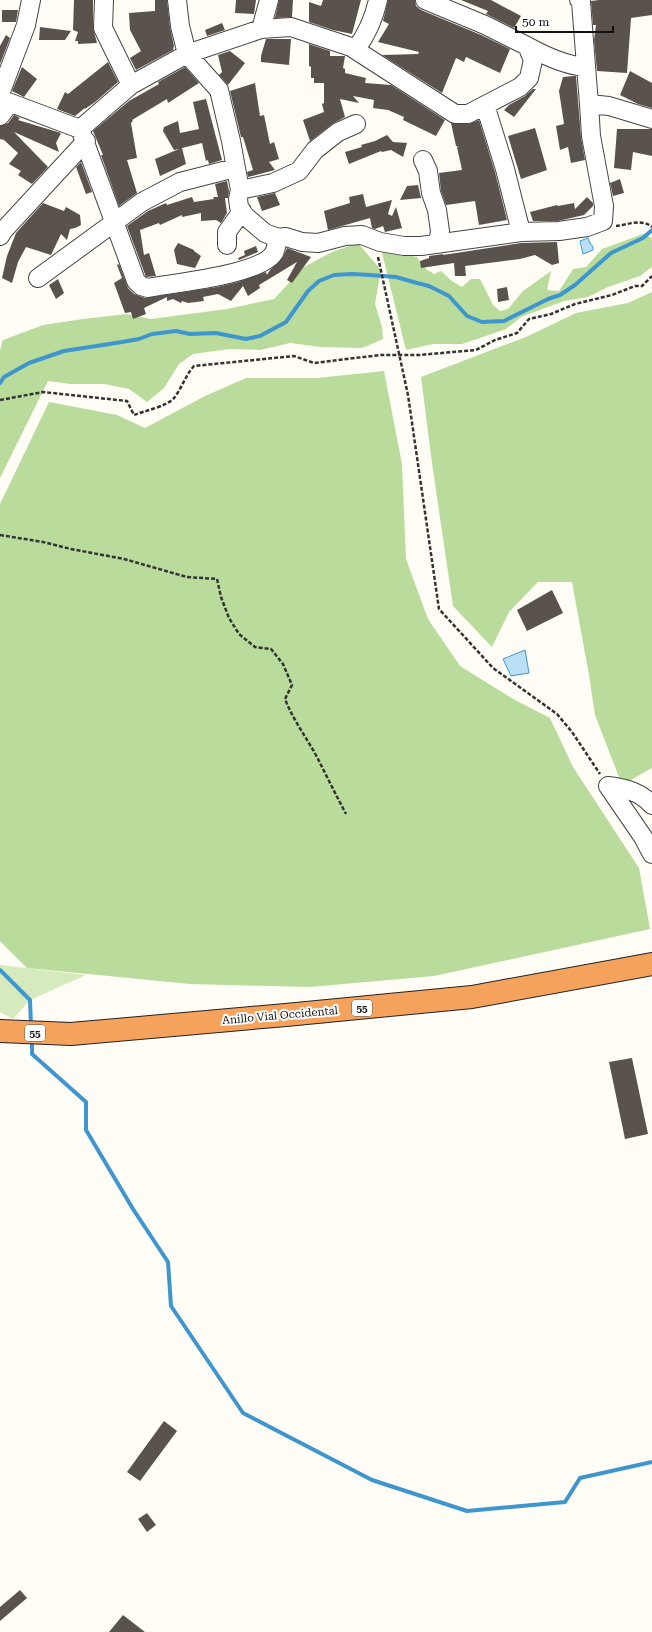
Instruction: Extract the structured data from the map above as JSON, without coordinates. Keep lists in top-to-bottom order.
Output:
{
  "streets": {
    "highway": ["55", "Anillo Vial Occidental"]
  },
  "scale_bar": "50 m"
}
